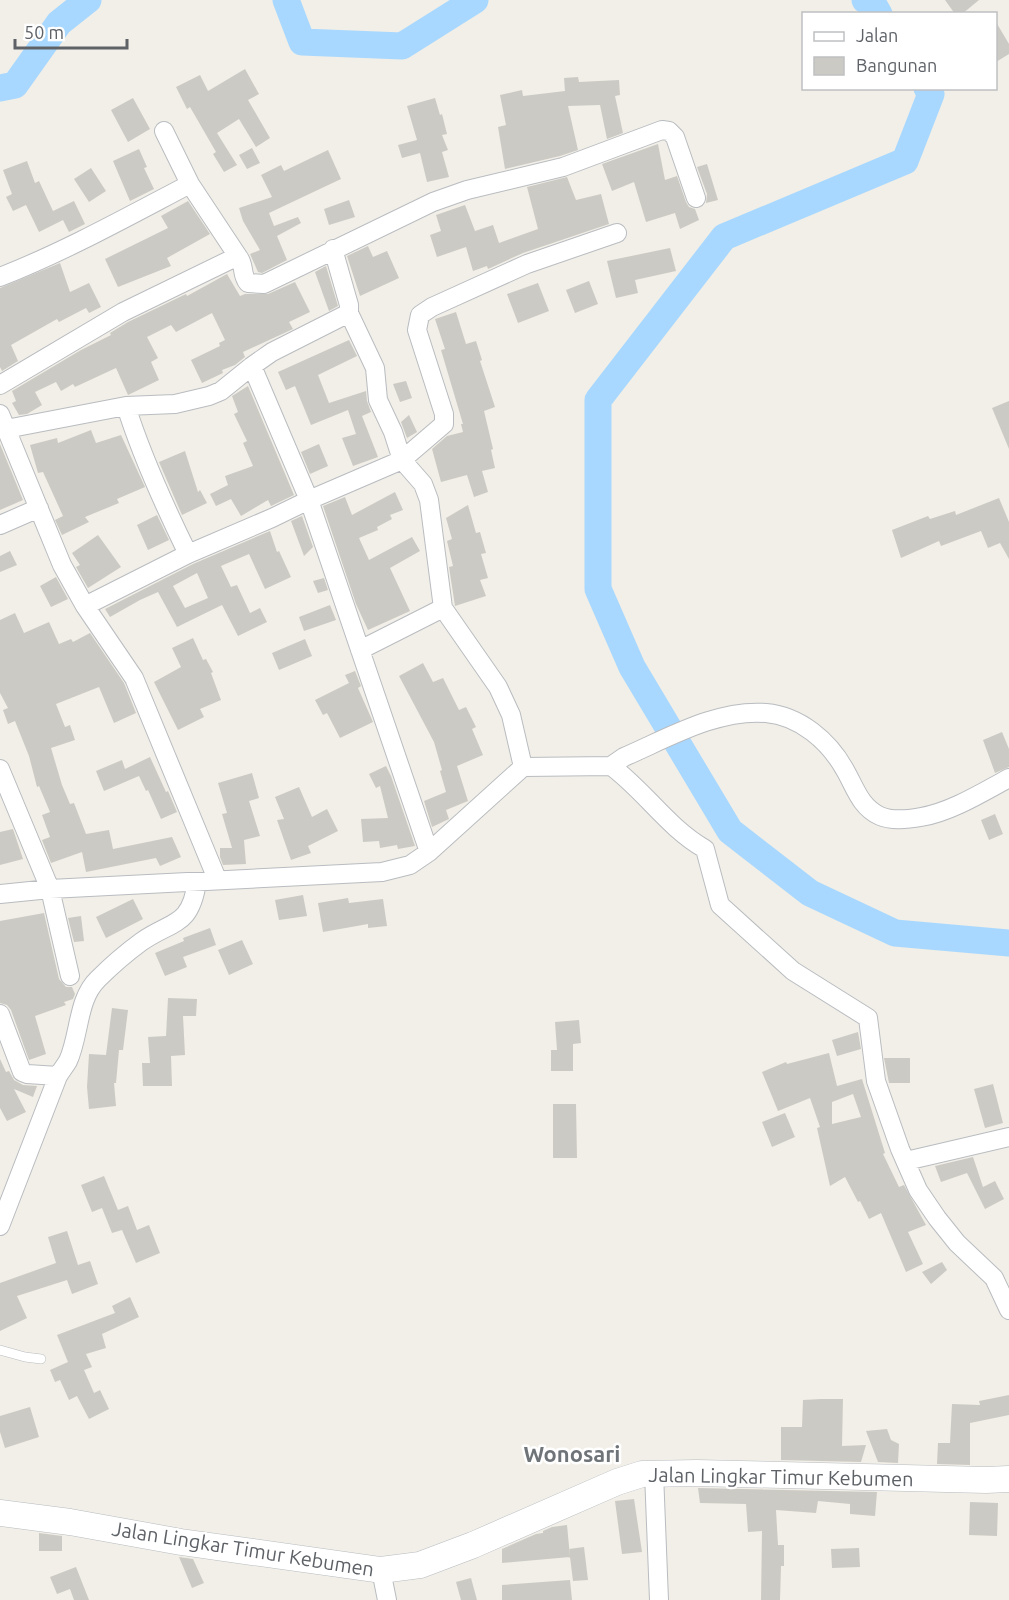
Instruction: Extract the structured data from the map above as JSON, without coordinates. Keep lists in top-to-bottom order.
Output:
{
  "streets": {
    "main road": ["Jalan Lingkar Timur Kebumen"]
  },
  "districts": ["Wonosari"],
  "legend": ["Jalan", "Bangunan"],
  "scale_bar": "50 m"
}
